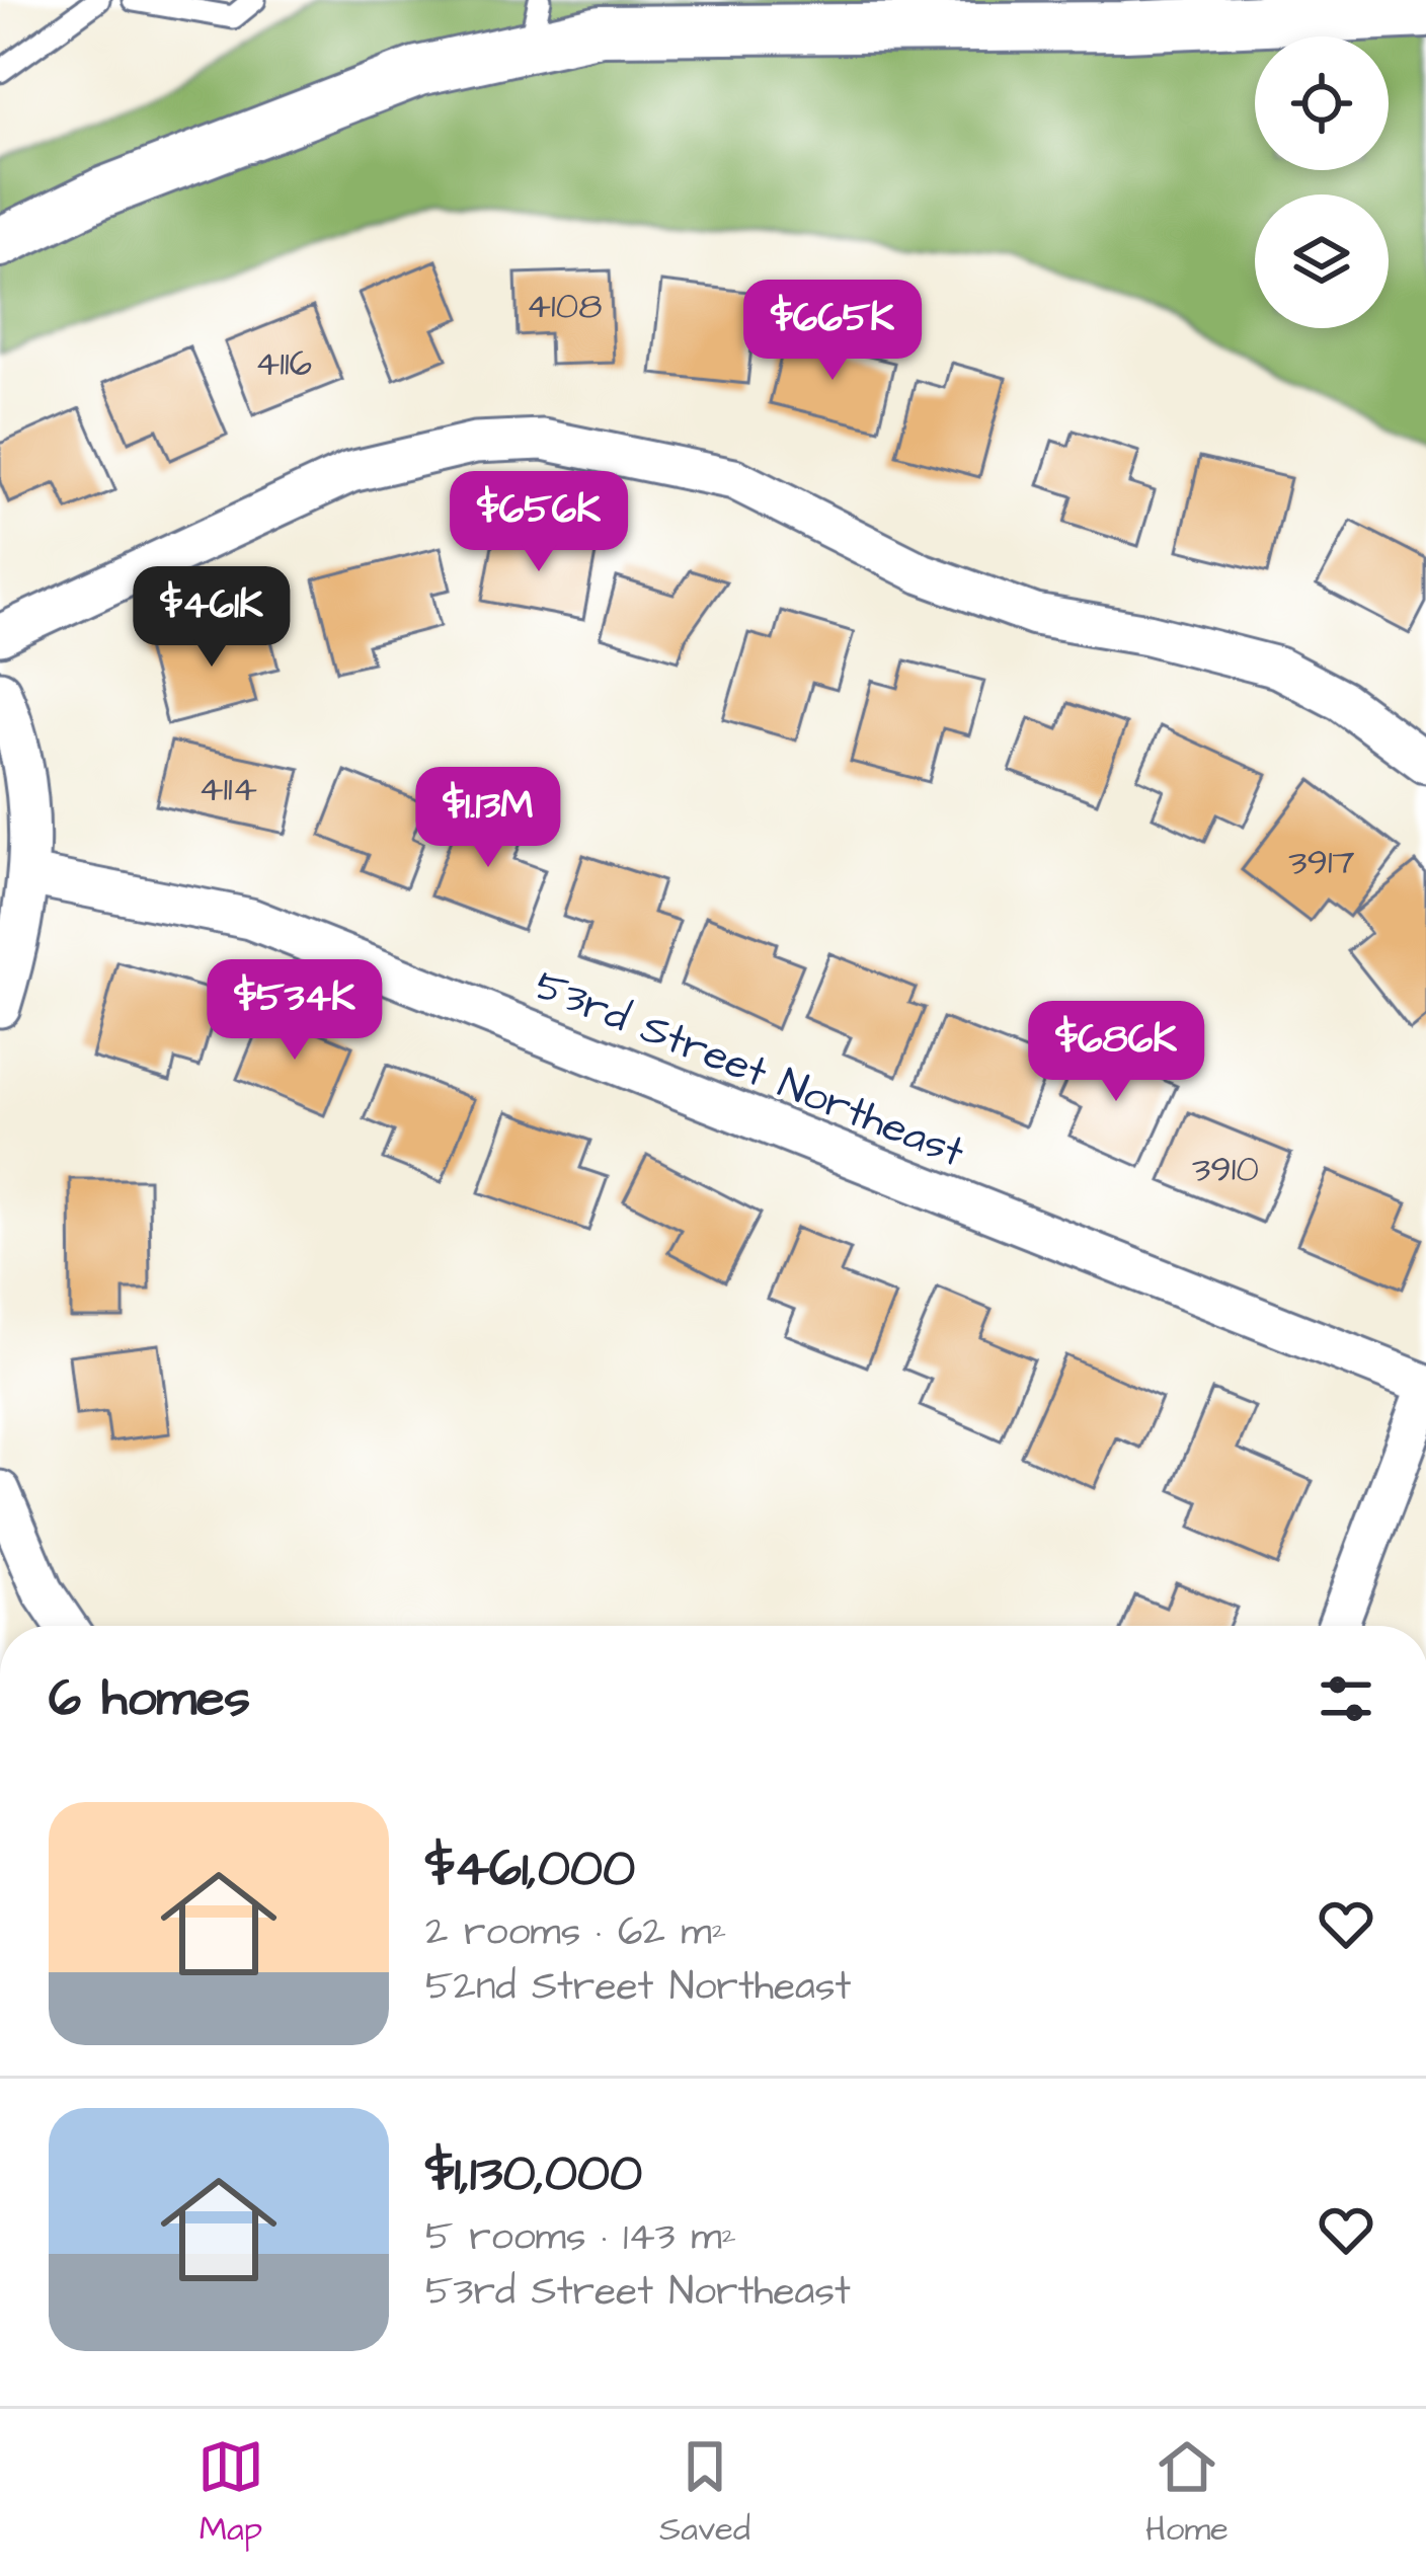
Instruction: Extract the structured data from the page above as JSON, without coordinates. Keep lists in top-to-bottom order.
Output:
{
  "streets": {
    "street": ["53rd Street Northeast"]
  },
  "house_numbers": [
    "4108",
    "4116",
    "4114",
    "3917",
    "3910"
  ],
  "page": {
    "price": [
      "$665K",
      "$656K",
      "$461K",
      "$1.13M",
      "$534K",
      "$686K"
    ],
    "heading": "6 homes",
    "list": [
      {
        "name": "$461,000",
        "note": "2 rooms · 62 m² · 52nd Street Northeast"
      },
      {
        "name": "$1,130,000",
        "note": "5 rooms · 143 m² · 53rd Street Northeast"
      }
    ],
    "tabs": ["Map", "Saved", "Home"]
  }
}
